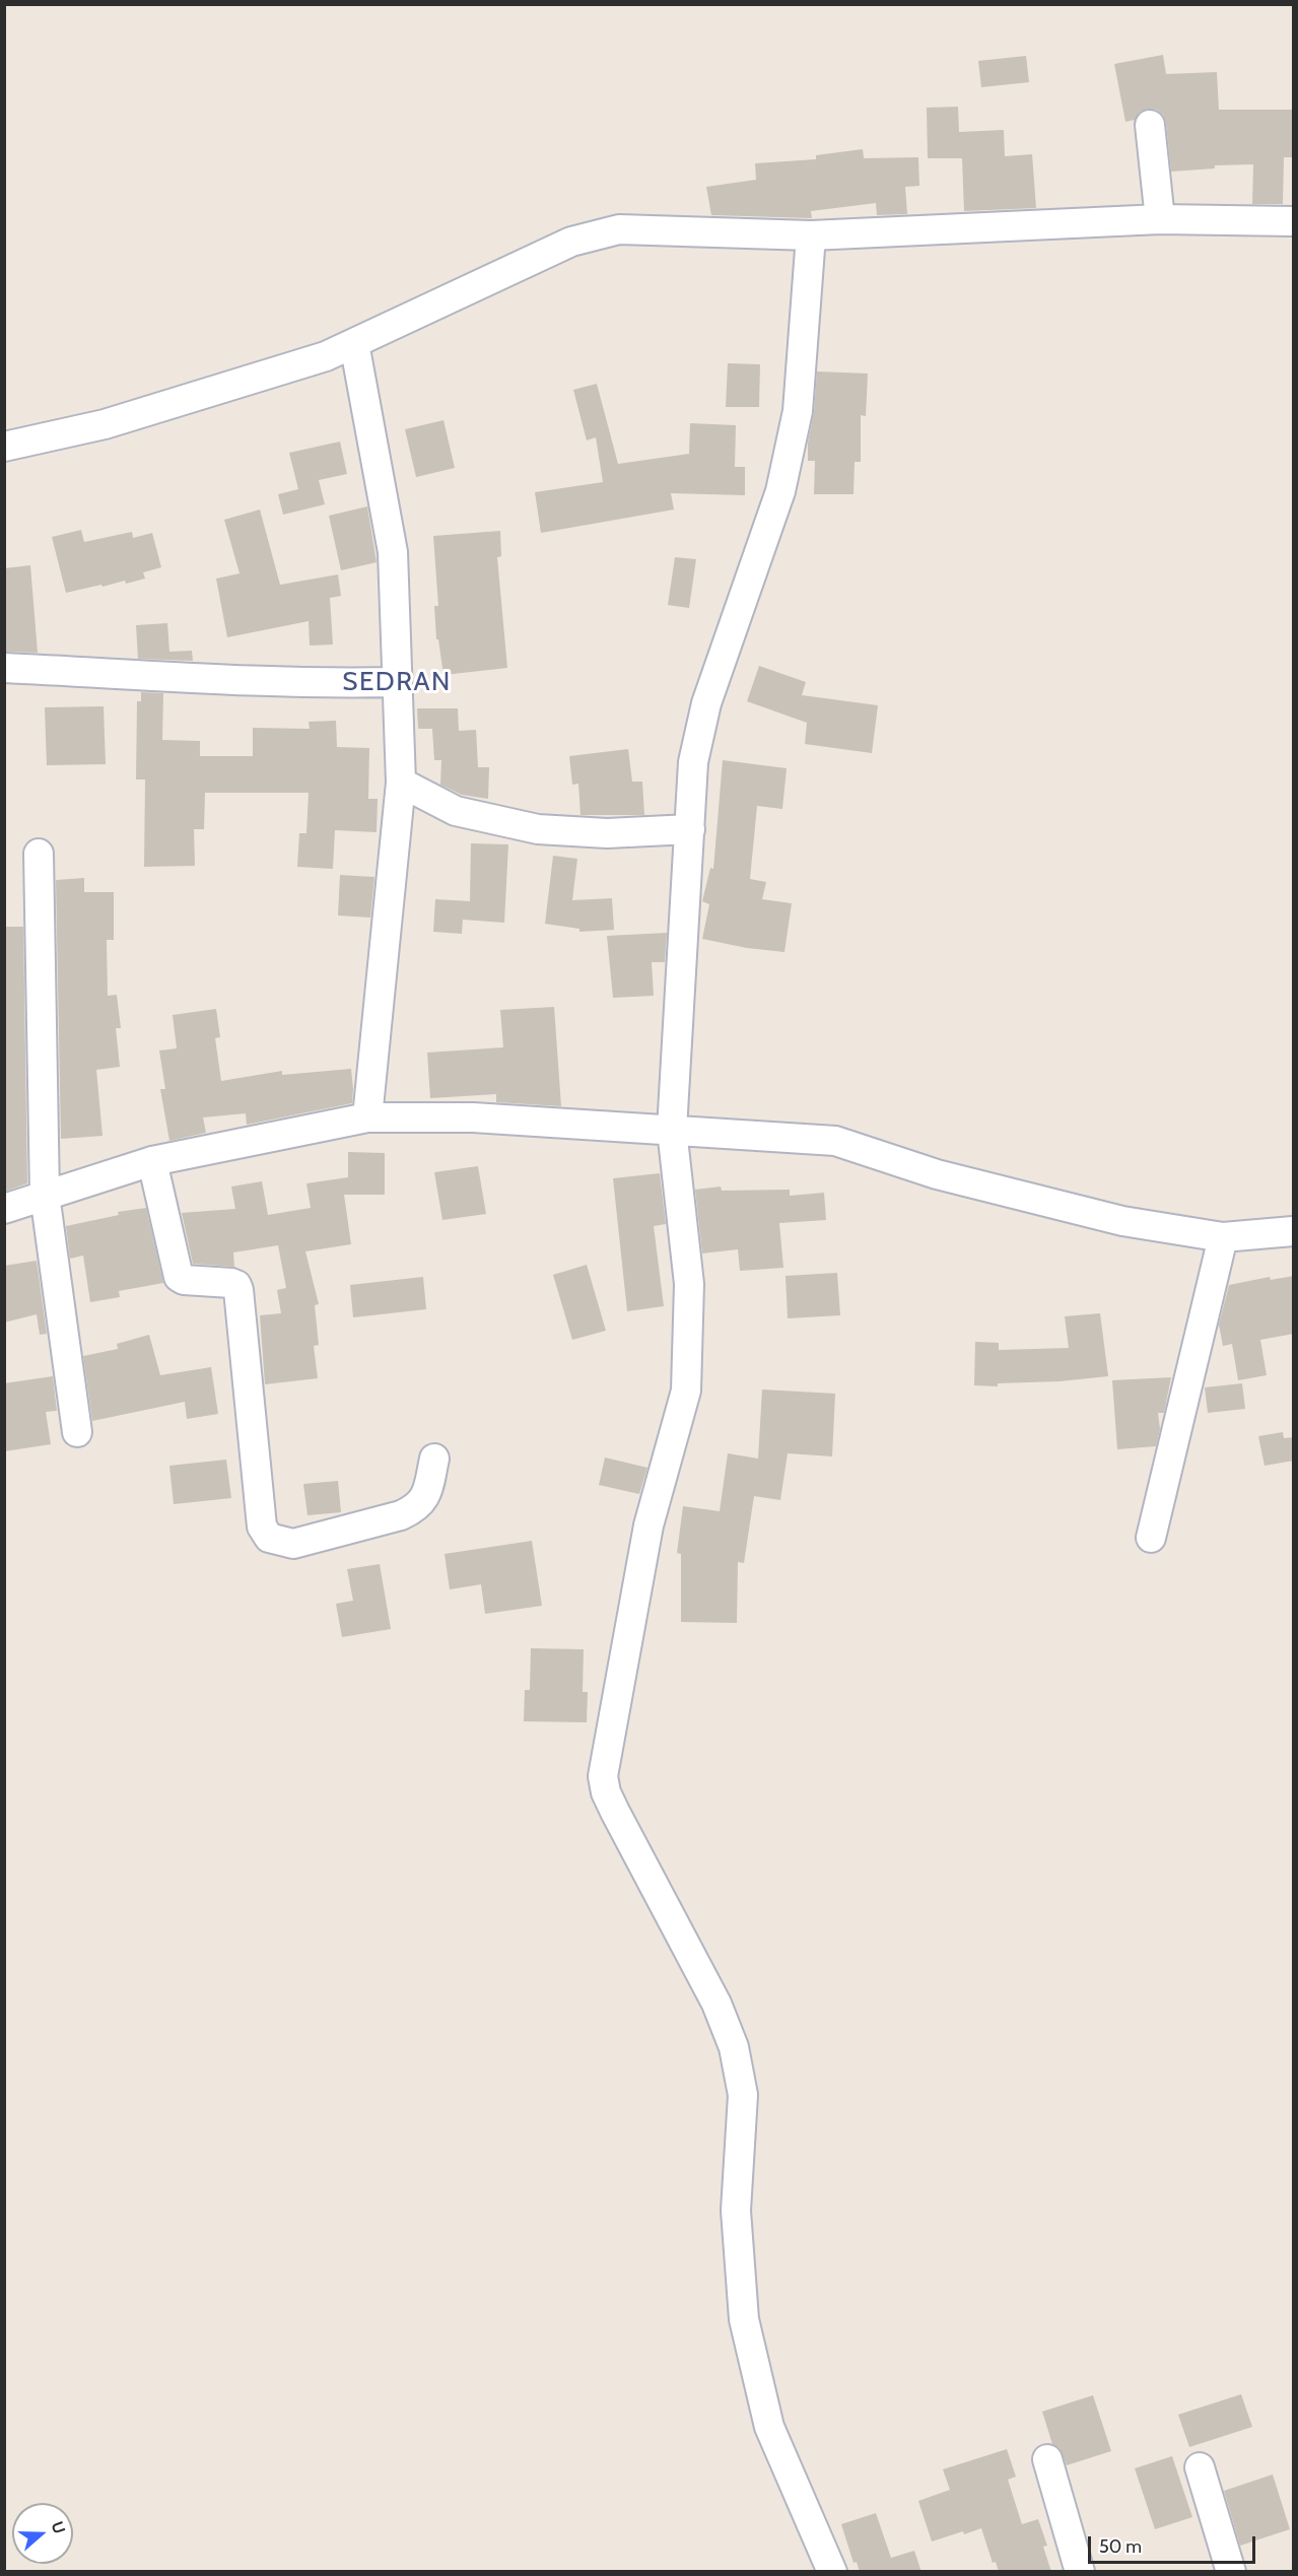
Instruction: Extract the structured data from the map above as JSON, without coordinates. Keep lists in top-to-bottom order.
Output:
{
  "districts": ["SEDRAN"],
  "scale_bar": "50 m",
  "north": "right"
}
